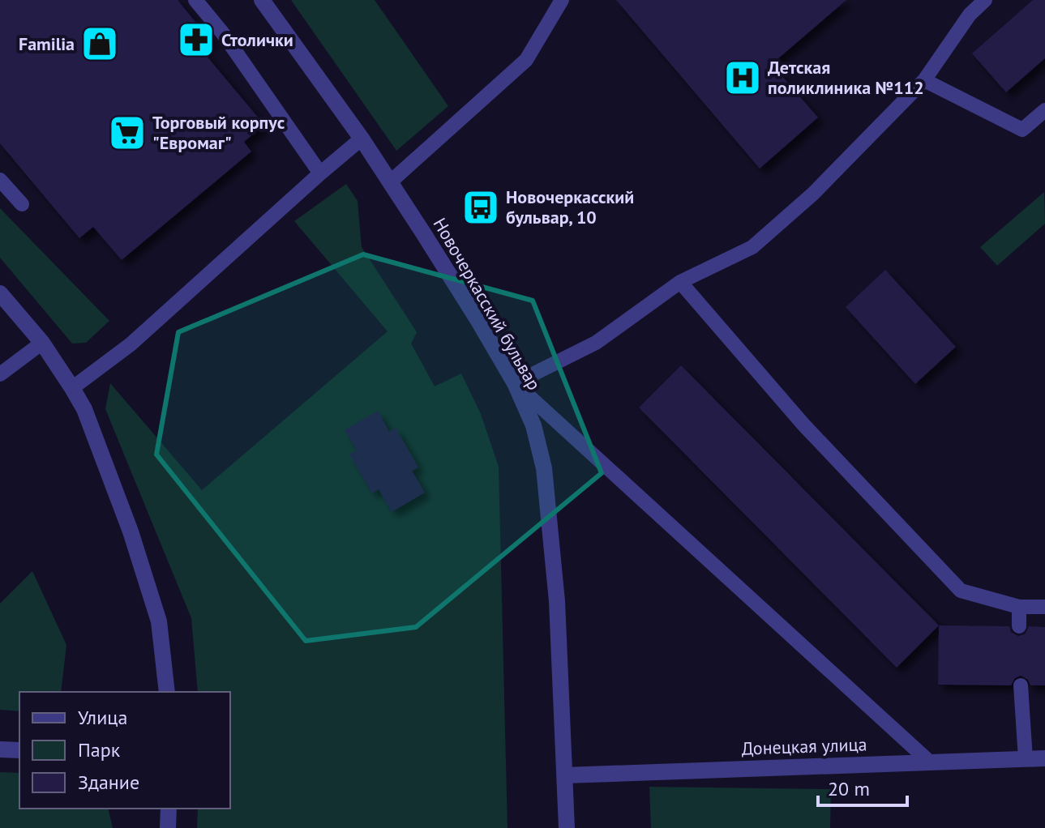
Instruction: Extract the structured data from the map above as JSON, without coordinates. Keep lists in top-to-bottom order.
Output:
{
  "streets": {
    "street": ["Новочеркасский бульвар", "Донецкая улица"]
  },
  "crossings": [
    ["Новочеркасский бульвар", "Донецкая улица"]
  ],
  "places": {
    "pharmacy": ["Столички"],
    "shop": ["Familia"],
    "hospital": ["Детская поликлиника №112"],
    "supermarket": ["Торговый корпус \"Евромаг\""],
    "bus stop": ["Новочеркасский бульвар, 10"]
  },
  "legend": ["Улица", "Парк", "Здание"],
  "scale_bar": "20 m"
}
